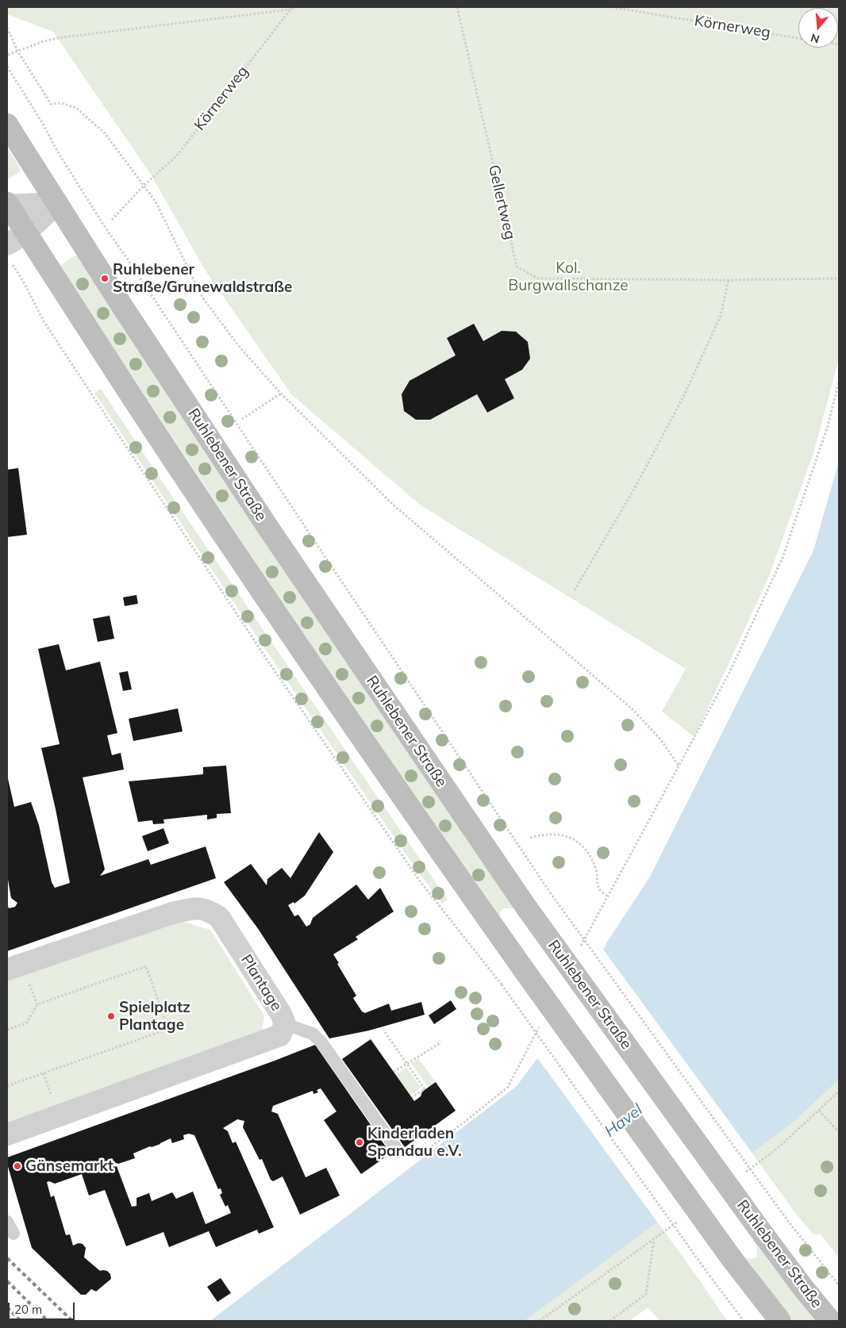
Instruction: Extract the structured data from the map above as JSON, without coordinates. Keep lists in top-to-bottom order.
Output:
{
  "streets": {
    "main road": ["Ruhlebener Straße"],
    "street": ["Plantage"],
    "path": ["Körnerweg", "Gellertweg"]
  },
  "water": ["Havel"],
  "parks": ["Kol. Burgwallschanze"],
  "places": [
    "Ruhlebener Straße/Grunewaldstraße",
    "Spielplatz Plantage",
    "Kinderladen Spandau e.V.",
    "Gänsemarkt"
  ],
  "scale_bar": "20 m",
  "north": "bottom"
}
